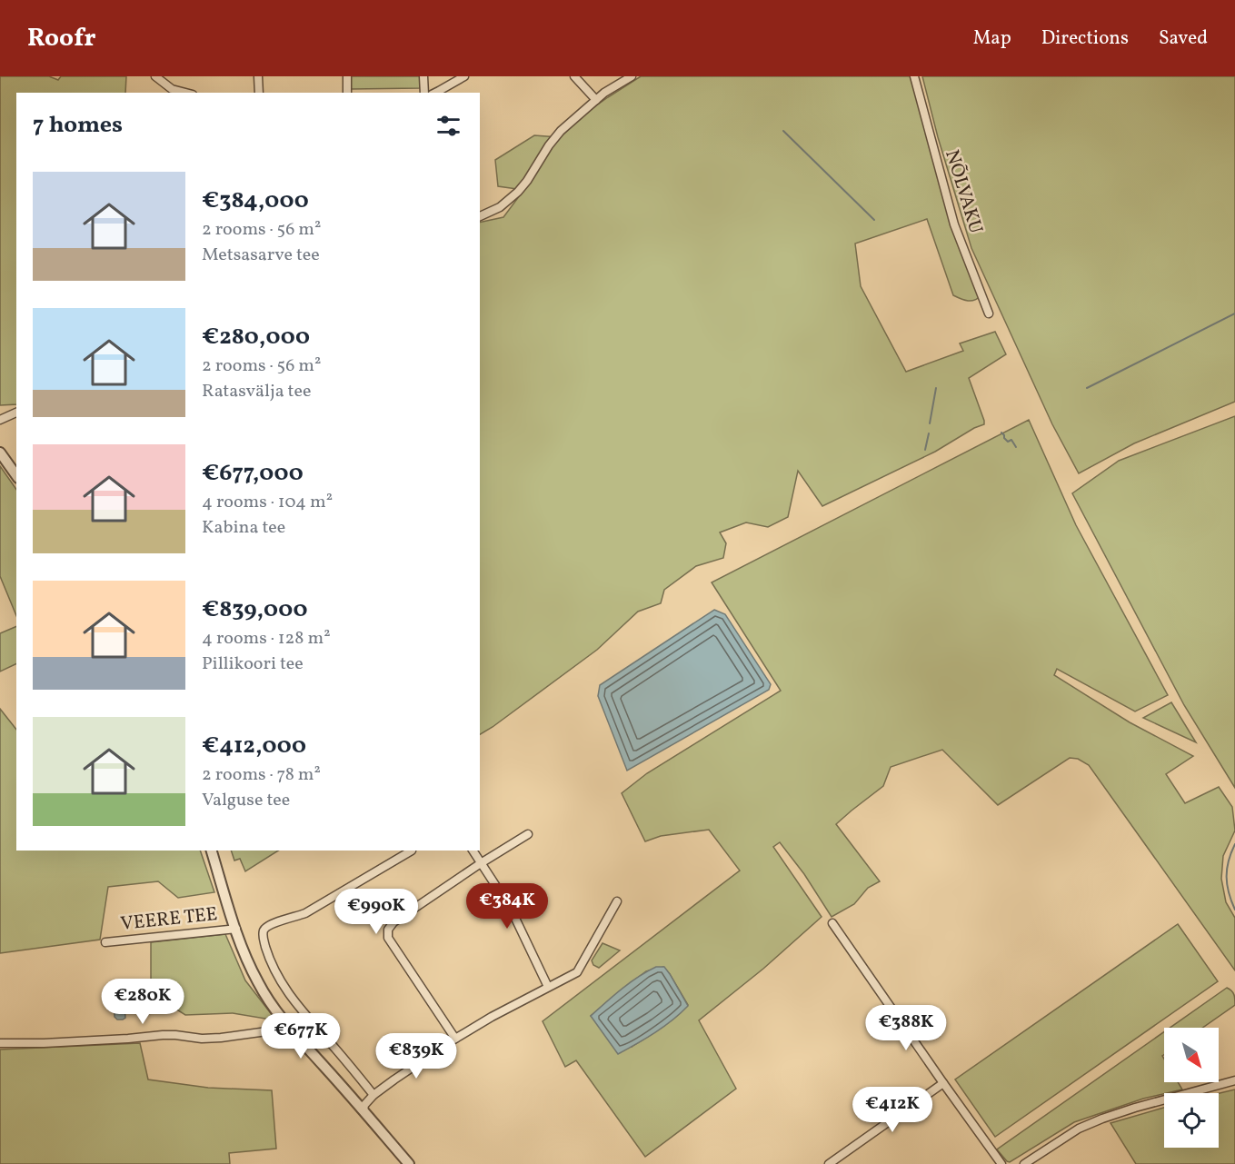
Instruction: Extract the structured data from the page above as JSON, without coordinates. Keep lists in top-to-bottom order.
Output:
{
  "streets": {
    "street": ["NÕLVAKU", "VEERE TEE"]
  },
  "north": "bottom right",
  "page": {
    "header": "Roofr",
    "nav": ["Map", "Directions", "Saved"],
    "heading": "7 homes",
    "list": [
      {
        "name": "€384,000",
        "note": "2 rooms · 56 m² · Metsasarve tee"
      },
      {
        "name": "€280,000",
        "note": "2 rooms · 56 m² · Ratasvälja tee"
      },
      {
        "name": "€677,000",
        "note": "4 rooms · 104 m² · Kabina tee"
      },
      {
        "name": "€839,000",
        "note": "4 rooms · 128 m² · Pillikoori tee"
      },
      {
        "name": "€412,000",
        "note": "2 rooms · 78 m² · Valguse tee"
      }
    ],
    "price": [
      "€384K",
      "€990K",
      "€280K",
      "€388K",
      "€677K",
      "€839K",
      "€412K"
    ]
  }
}
